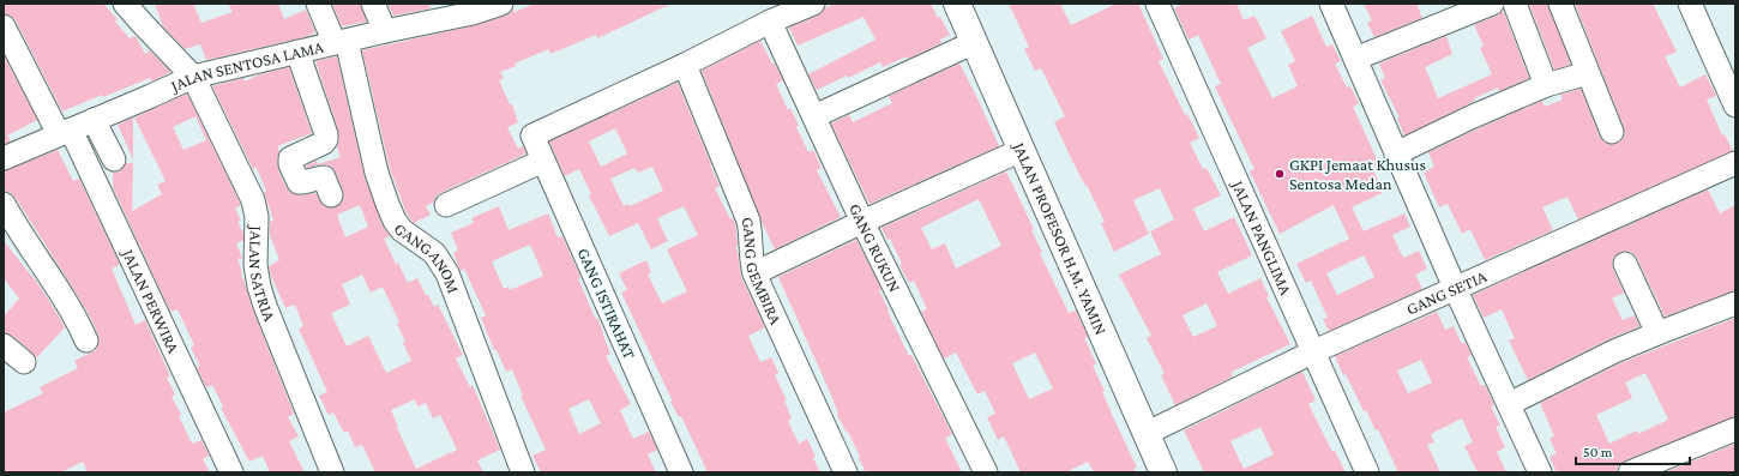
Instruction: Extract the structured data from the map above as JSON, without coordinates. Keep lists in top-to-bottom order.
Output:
{
  "streets": {
    "main road": ["JALAN PROFESOR H.M. YAMIN"],
    "street": [
      "JALAN SENTOSA LAMA",
      "JALAN PANGLIMA",
      "GANG RUKUN",
      "GANG ANOM",
      "GANG GEMBIRA",
      "JALAN SATRIA",
      "GANG SETIA",
      "JALAN PERWIRA",
      "GANG ISTIRAHAT"
    ]
  },
  "crossings": [
    ["JALAN SENTOSA LAMA", "GANG ANOM"],
    ["JALAN SENTOSA LAMA", "JALAN SATRIA"],
    ["JALAN SENTOSA LAMA", "JALAN PERWIRA"],
    ["JALAN PROFESOR H.M. YAMIN", "GANG SETIA"],
    ["JALAN PANGLIMA", "GANG SETIA"],
    ["GANG GEMBIRA", "GANG ISTIRAHAT"]
  ],
  "places": ["GKPI Jemaat Khusus Sentosa Medan"],
  "scale_bar": "50 m"
}
